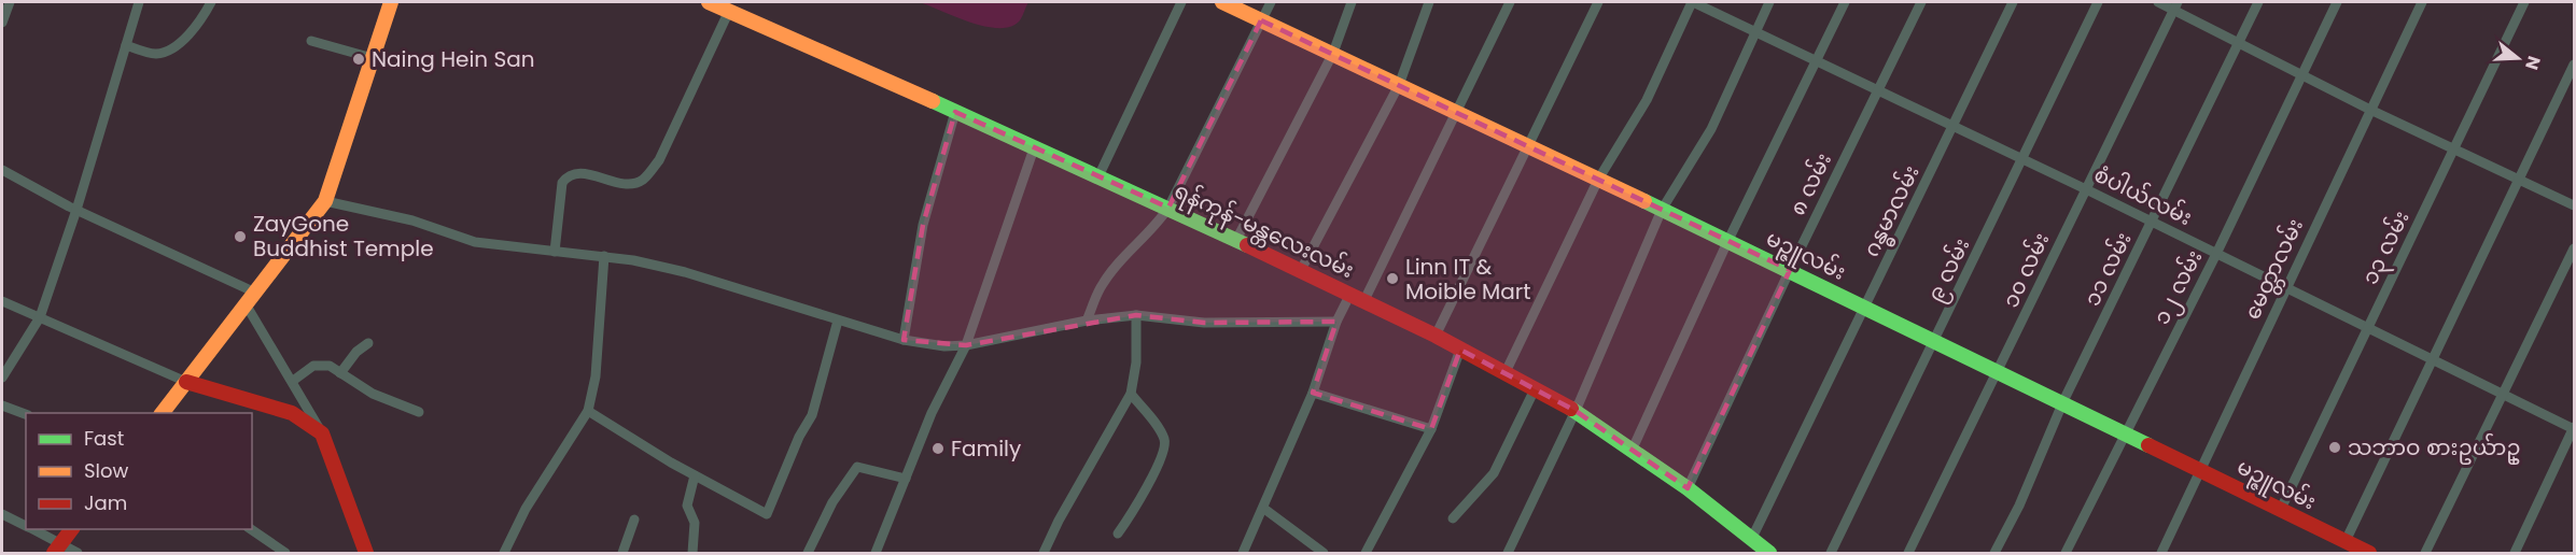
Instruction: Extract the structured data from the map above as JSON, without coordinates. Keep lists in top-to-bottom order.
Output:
{
  "streets": {
    "street": [
      "၈ လမ်း",
      "စံပါယ်လမ်း",
      "ဂန္ဓမာလမ်း",
      "ရန်ကုန်-မန္တလေးလမ်း",
      "၁၃ လမ်း",
      "မဉ္ဇူလမ်း",
      "၁၁ လမ်း",
      "မေတ္တာလမ်း",
      "၉ လမ်း",
      "၁၀ လမ်း",
      "၁၂ လမ်း"
    ]
  },
  "crossings": [
    ["၈ လမ်း", "စံပါယ်လမ်း"],
    ["၈ လမ်း", "ရန်ကုန်-မန္တလေးလမ်း"],
    ["၈ လမ်း", "မဉ္ဇူလမ်း"],
    ["စံပါယ်လမ်း", "ဂန္ဓမာလမ်း"],
    ["စံပါယ်လမ်း", "၁၃ လမ်း"],
    ["စံပါယ်လမ်း", "၁၁ လမ်း"],
    ["စံပါယ်လမ်း", "မေတ္တာလမ်း"],
    ["စံပါယ်လမ်း", "၉ လမ်း"],
    ["စံပါယ်လမ်း", "၁၀ လမ်း"],
    ["စံပါယ်လမ်း", "၁၂ လမ်း"],
    ["ဂန္ဓမာလမ်း", "ရန်ကုန်-မန္တလေးလမ်း"],
    ["ဂန္ဓမာလမ်း", "မဉ္ဇူလမ်း"],
    ["၁၃ လမ်း", "မဉ္ဇူလမ်း"],
    ["မဉ္ဇူလမ်း", "၁၁ လမ်း"],
    ["မဉ္ဇူလမ်း", "မေတ္တာလမ်း"],
    ["မဉ္ဇူလမ်း", "၉ လမ်း"],
    ["မဉ္ဇူလမ်း", "၁၀ လမ်း"],
    ["မဉ္ဇူလမ်း", "၁၂ လမ်း"]
  ],
  "places": [
    "Naing Hein San",
    "ZayGone Buddhist Temple",
    "Linn IT & Moible Mart",
    "သဘာဝ စားဥယ်ာဥ္",
    "Family"
  ],
  "legend": ["Fast", "Slow", "Jam"],
  "north": "right"
}
